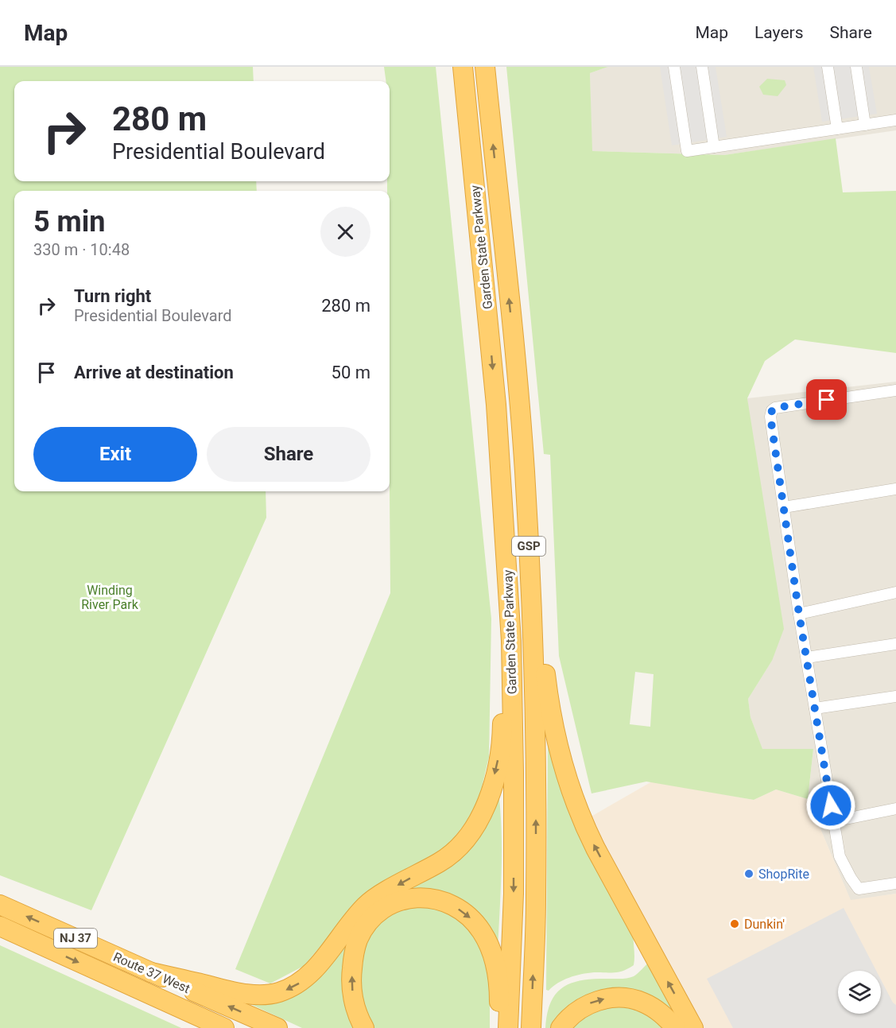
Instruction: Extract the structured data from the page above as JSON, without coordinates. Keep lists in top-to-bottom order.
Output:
{
  "streets": {
    "highway": [
      "Garden State Parkway",
      "GSP",
      "NJ 37",
      "Route 37 West"
    ]
  },
  "parks": ["Winding River Park"],
  "places": ["ShopRite", "Dunkin'"],
  "page": {
    "header": "Map",
    "nav": ["Map", "Layers", "Share"],
    "turn": ["280 m", "Presidential Boulevard"],
    "heading": ["5 min", "330 m · 10:48"],
    "list": [
      {
        "name": "Turn right",
        "note": "Presidential Boulevard",
        "value": "280 m"
      },
      {
        "name": "Arrive at destination",
        "value": "50 m"
      }
    ],
    "buttons": ["Exit", "Share"]
  }
}
